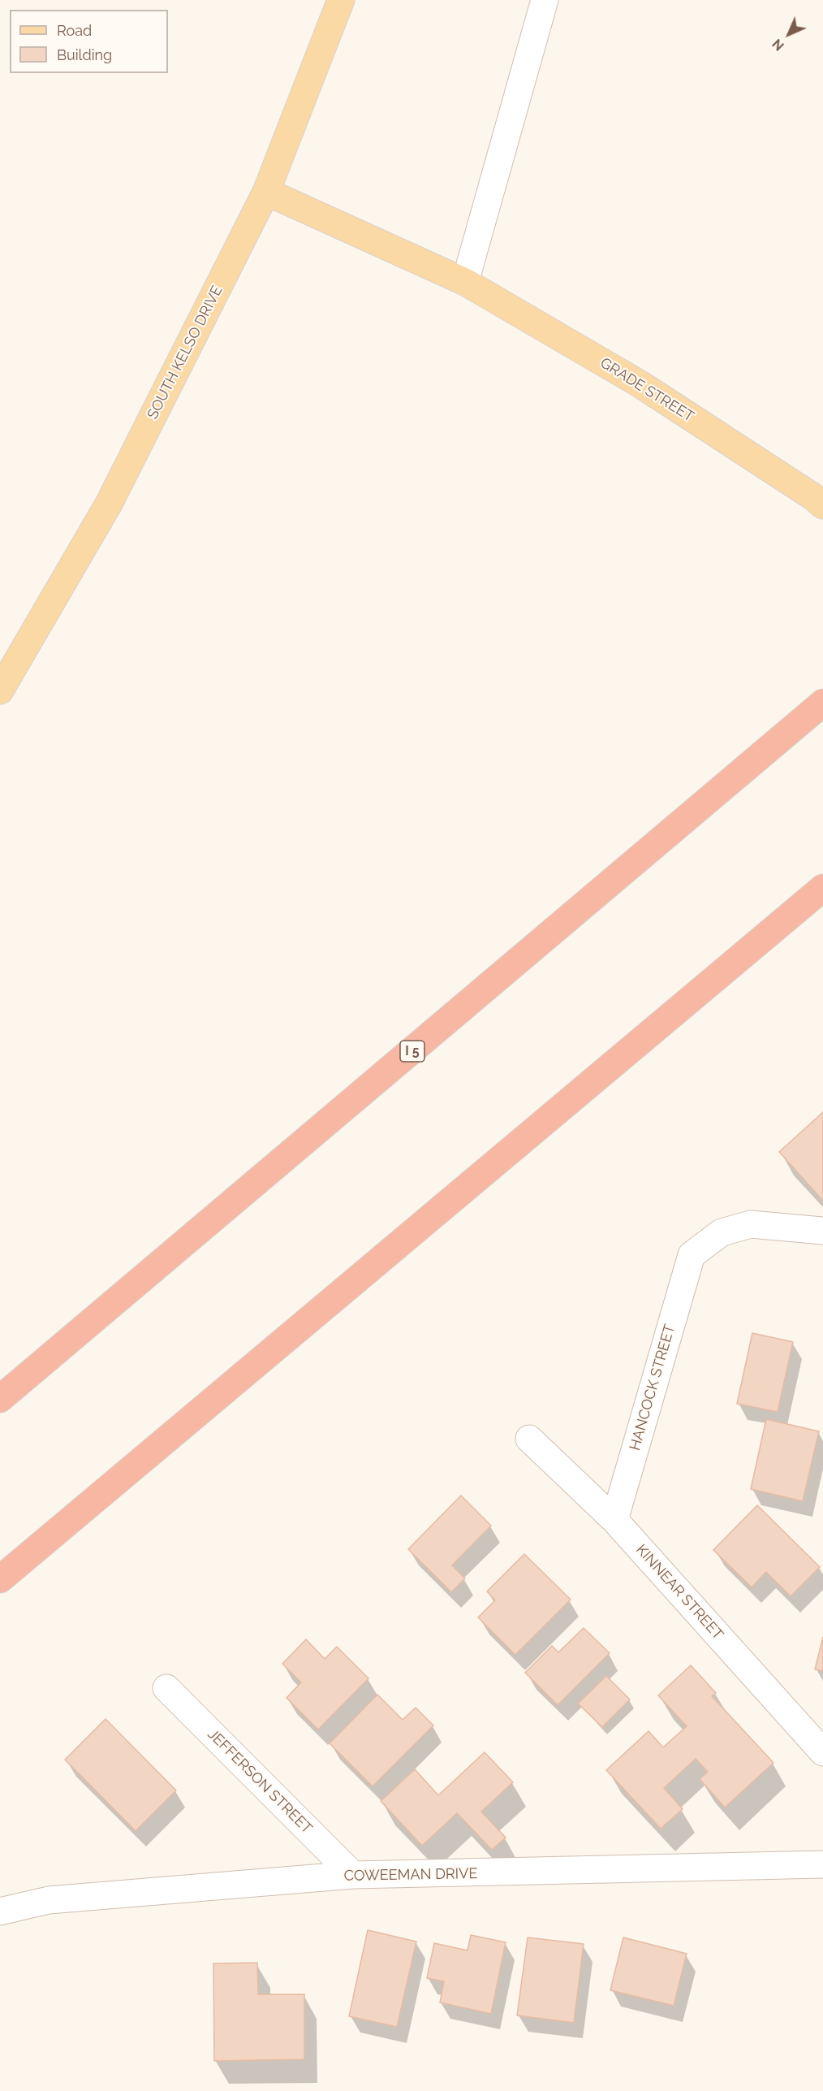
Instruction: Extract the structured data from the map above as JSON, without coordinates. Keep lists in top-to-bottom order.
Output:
{
  "streets": {
    "highway": ["I 5"],
    "main road": ["SOUTH KELSO DRIVE", "GRADE STREET"],
    "street": [
      "HANCOCK STREET",
      "KINNEAR STREET",
      "JEFFERSON STREET",
      "COWEEMAN DRIVE"
    ]
  },
  "crossings": [
    ["SOUTH KELSO DRIVE", "GRADE STREET"],
    ["HANCOCK STREET", "KINNEAR STREET"],
    ["JEFFERSON STREET", "COWEEMAN DRIVE"]
  ],
  "legend": ["Road", "Building"],
  "north": "bottom left"
}
